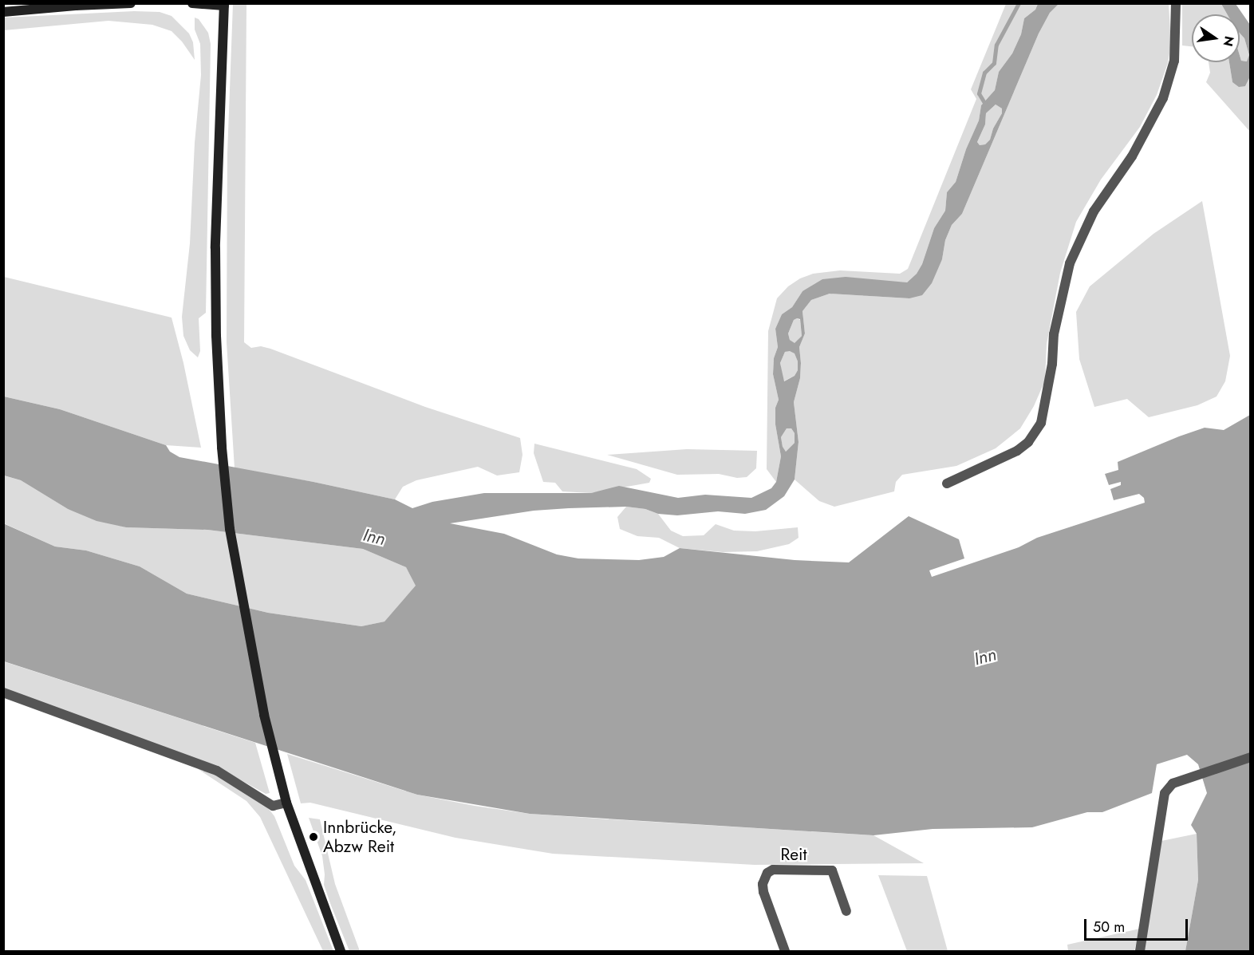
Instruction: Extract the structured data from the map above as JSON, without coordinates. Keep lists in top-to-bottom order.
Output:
{
  "streets": {
    "street": ["Reit"]
  },
  "water": ["Inn"],
  "places": ["Innbrücke, Abzw Reit"],
  "scale_bar": "50 m",
  "north": "right"
}
